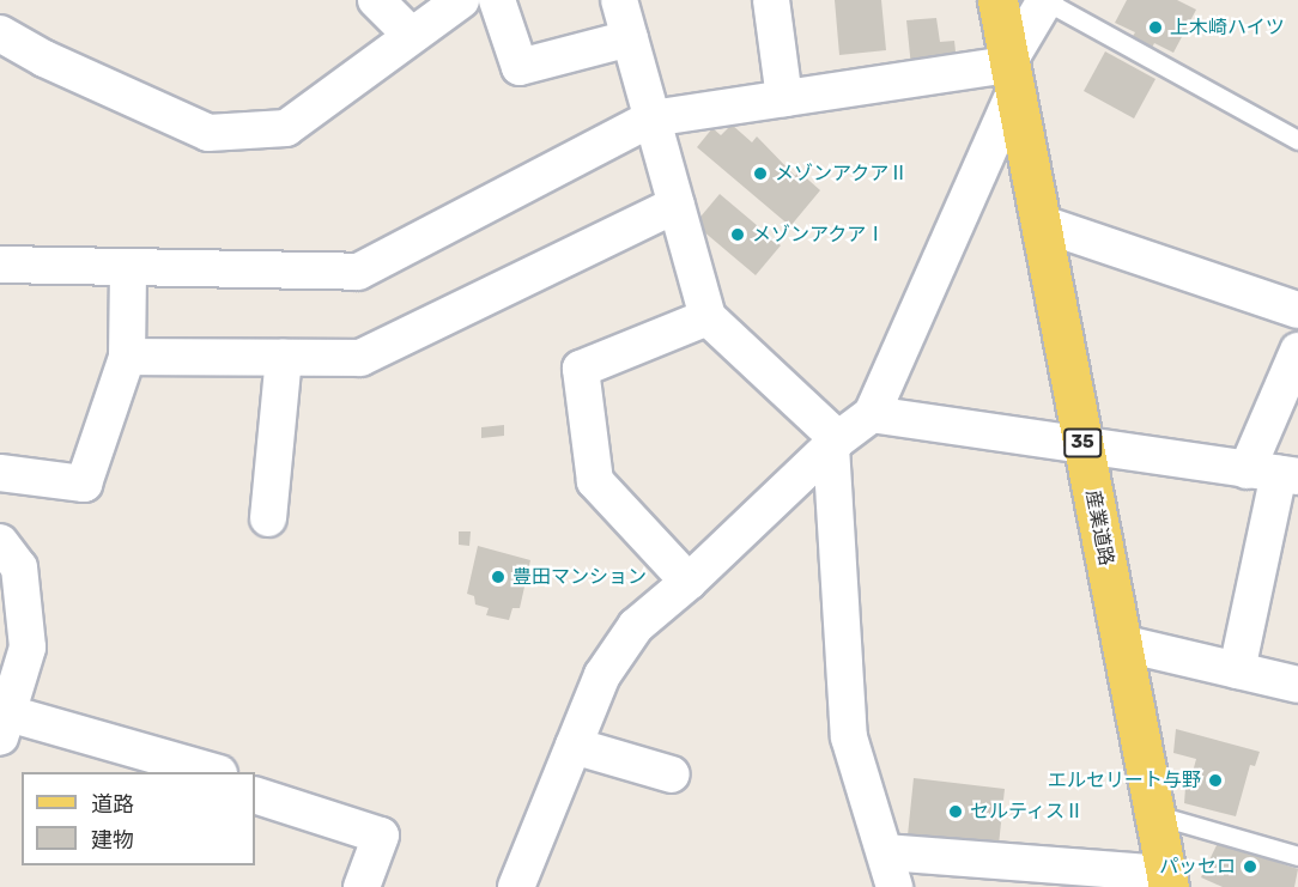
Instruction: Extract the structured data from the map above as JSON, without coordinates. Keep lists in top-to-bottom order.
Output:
{
  "streets": {
    "main road": ["35", "産業道路"]
  },
  "places": [
    "上木崎ハイツ",
    "メゾンアクアⅡ",
    "メゾンアクアⅠ",
    "豊田マンション",
    "エルセリート与野",
    "セルティスⅡ",
    "パッセロ"
  ],
  "legend": ["道路", "建物"]
}
